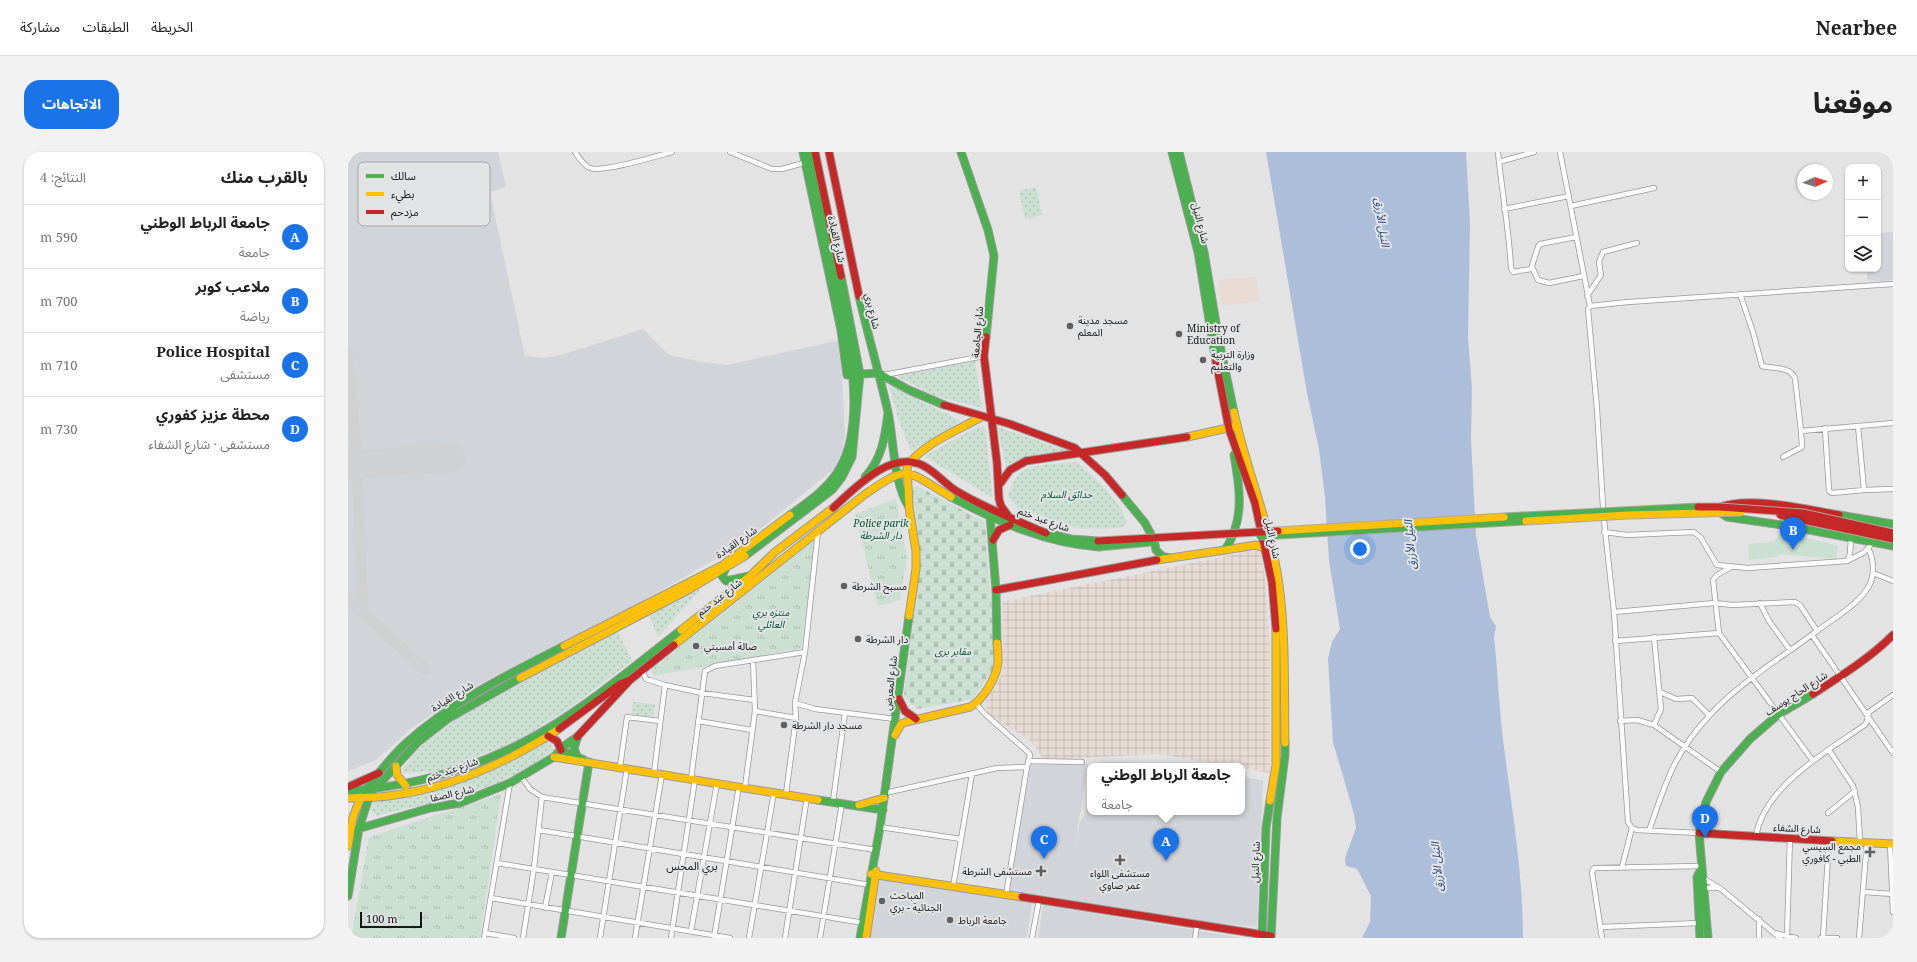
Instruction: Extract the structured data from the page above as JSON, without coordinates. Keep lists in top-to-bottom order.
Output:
{
  "streets": {
    "main road": [
      "شارع النيل",
      "شارع القيادة",
      "شارع بري",
      "شارع الجامعة",
      "شارع عبد ختم",
      "شارع المعرض",
      "شارع الحاج يوسف",
      "شارع الصفا",
      "شارع الشفاء"
    ]
  },
  "crossings": [
    ["شارع القيادة", "شارع عبد ختم"],
    ["شارع بري", "شارع عبد ختم"],
    ["شارع بري", "شارع المعرض"],
    ["شارع الجامعة", "شارع عبد ختم"],
    ["شارع عبد ختم", "شارع المعرض"],
    ["شارع عبد ختم", "شارع الصفا"],
    ["شارع الحاج يوسف", "شارع الشفاء"]
  ],
  "districts": ["بري المحس"],
  "water": ["النيل الأزرق"],
  "parks": [
    "حدائق السلام",
    "Police parik دار الشرطة",
    "منتزه بري العائلي",
    "مقابر برى"
  ],
  "places": {
    "other": [
      "مسجد مدينة المعلم",
      "Ministry of Education",
      "وزارة التربية والتعليم",
      "مسبح الشرطة",
      "دار الشرطة",
      "صالة أمسيتي",
      "مسجد دار الشرطة",
      "المباحث الجنائية - بري",
      "جامعة الرباط"
    ],
    "health": ["مجمع السيسي الطبي - كافوري", "مستشفى اللواء عمر صاوي", "مستشفى الشرطة"]
  },
  "legend": ["سالك", "بطيء", "مزدحم"],
  "scale_bar": "100 m",
  "north": "right",
  "page": {
    "header": "Nearbee",
    "nav": ["الخريطة", "الطبقات", "مشاركة"],
    "title": "موقعنا",
    "buttons": "الاتجاهات",
    "heading": ["بالقرب منك", "النتائج: 4"],
    "map_buttons": ["+", "−"],
    "list": [
      {
        "mark": "A",
        "name": "جامعة الرباط الوطني",
        "note": "جامعة",
        "value": "590 m"
      },
      {
        "mark": "B",
        "name": "ملاعب كوبر",
        "note": "رياضة",
        "value": "700 m"
      },
      {
        "mark": "C",
        "name": "Police Hospital",
        "note": "مستشفى",
        "value": "710 m"
      },
      {
        "mark": "D",
        "name": "محطة عزيز كفوري",
        "note": "مستشفى · شارع الشفاء",
        "value": "730 m"
      }
    ],
    "pins": [
      "B",
      "D",
      "C",
      "A"
    ],
    "popup": ["جامعة الرباط الوطني", "جامعة"],
    "scale": "100 m"
  }
}
